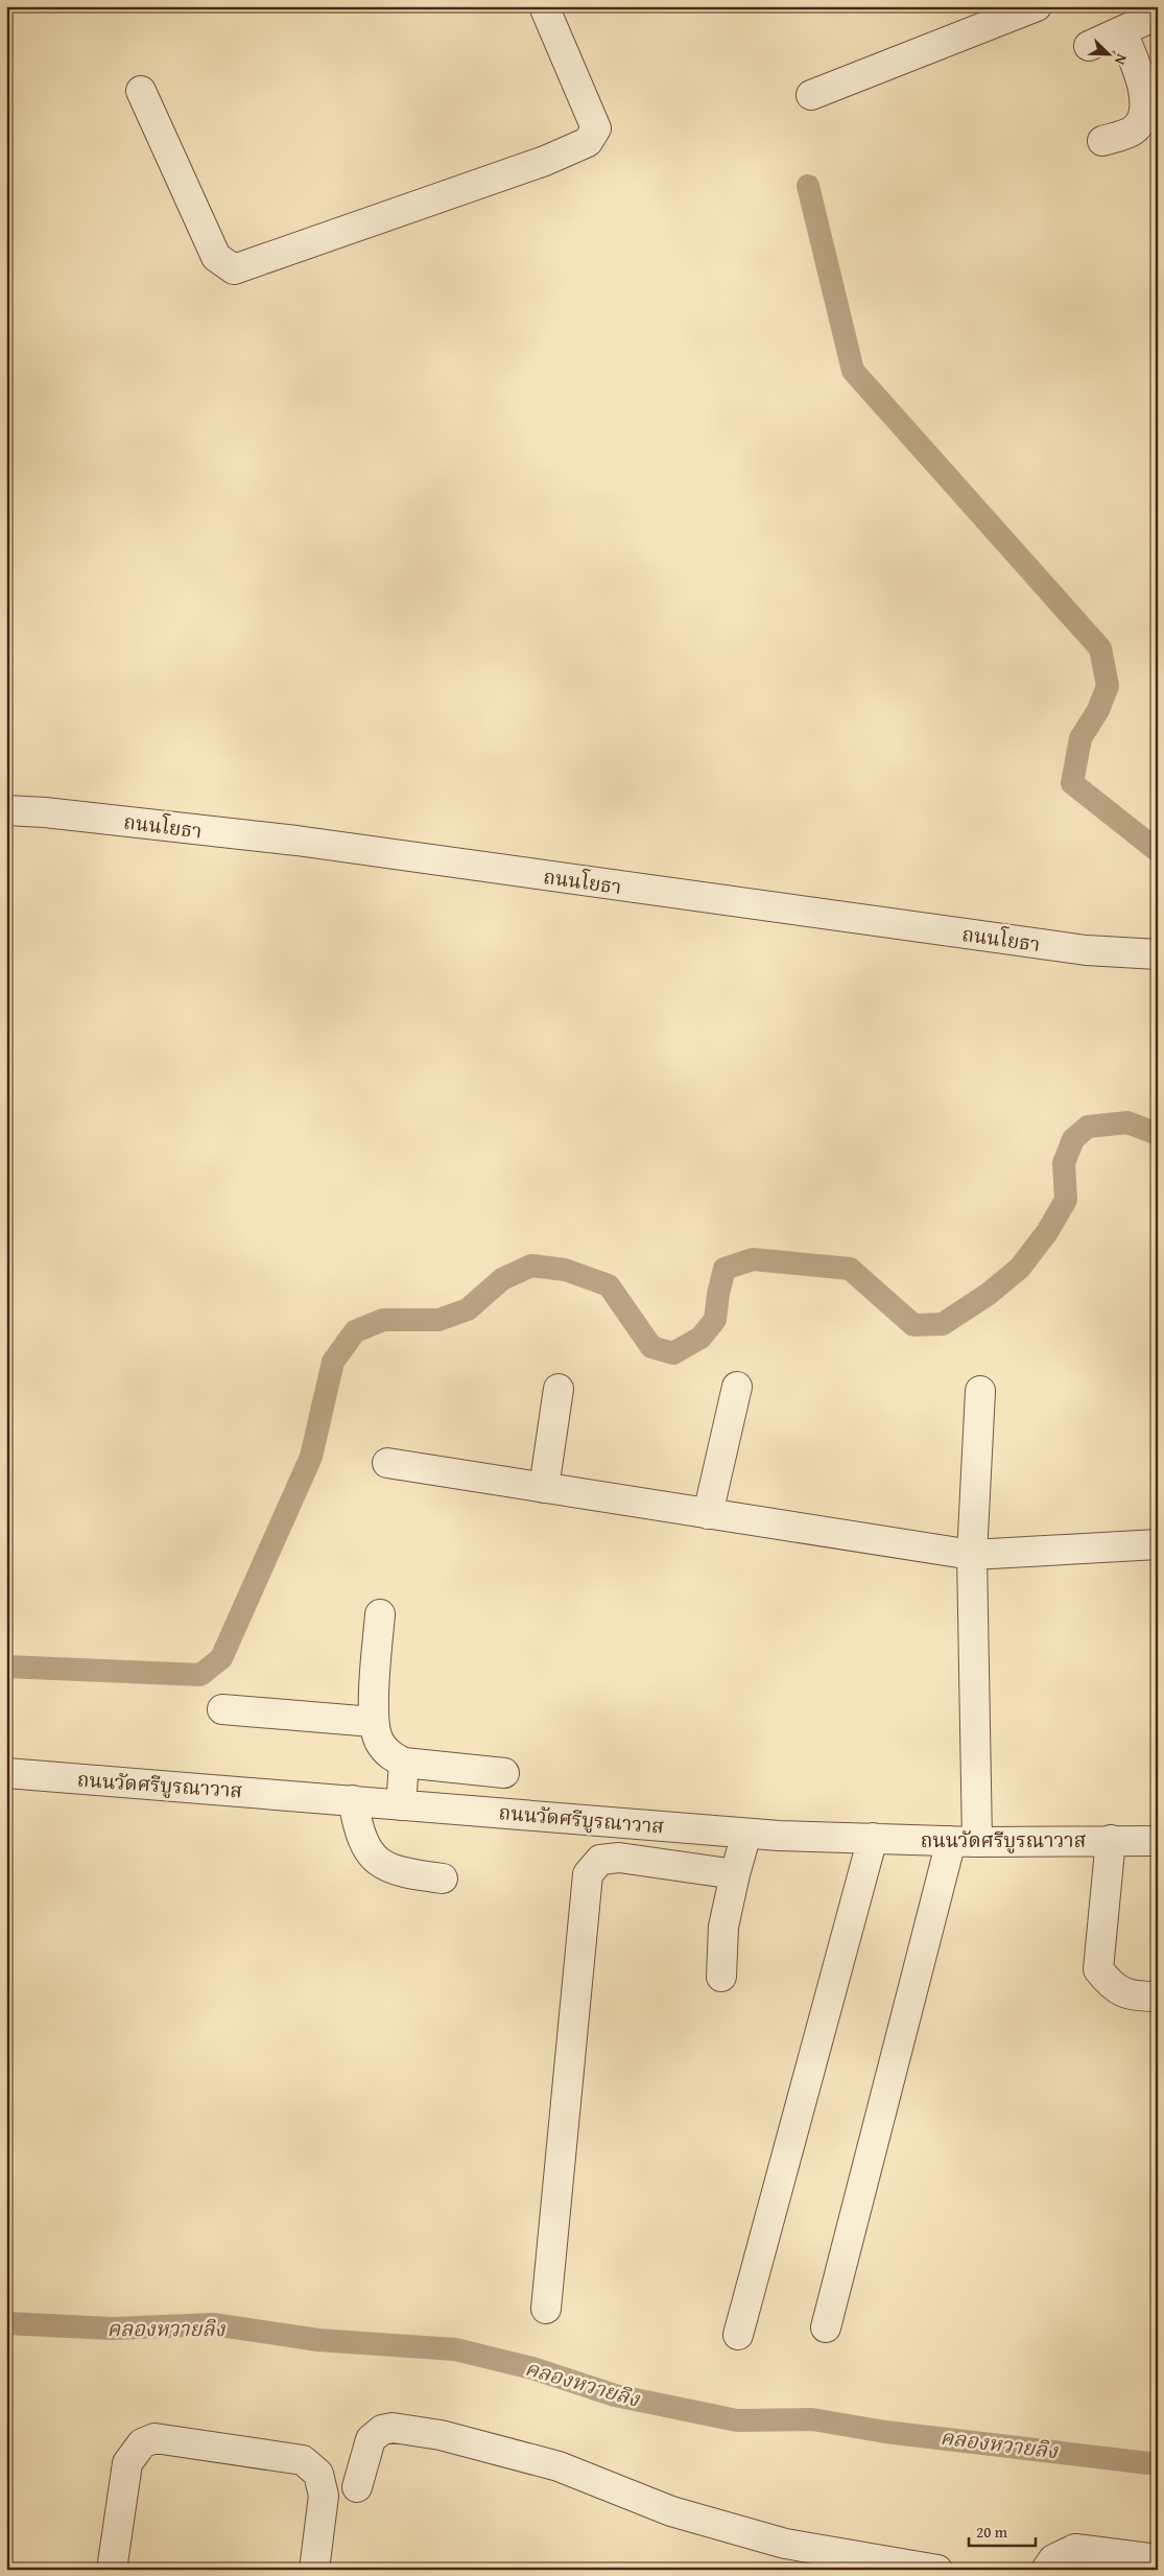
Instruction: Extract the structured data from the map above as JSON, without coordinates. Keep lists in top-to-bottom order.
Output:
{
  "streets": {
    "street": ["ถนนโยธา", "ถนนวัดศรีบูรณาวาส"]
  },
  "water": ["คลองหวายลิง"],
  "scale_bar": "20 m",
  "north": "bottom right"
}
